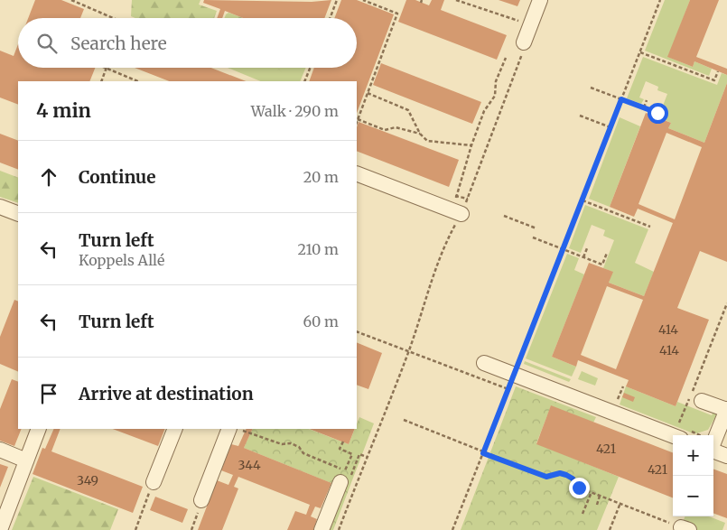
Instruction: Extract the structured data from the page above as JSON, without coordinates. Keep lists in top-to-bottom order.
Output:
{
  "house_numbers": [
    "414",
    "414",
    "421",
    "344",
    "421",
    "349"
  ],
  "page": {
    "search": "Search here",
    "heading": ["4 min", "Walk · 290 m"],
    "list": [
      ["Continue", "20 m"],
      ["Turn left", "Koppels Allé", "210 m"],
      ["Turn left", "60 m"],
      "Arrive at destination"
    ],
    "map_buttons": ["+", "−"]
  }
}
